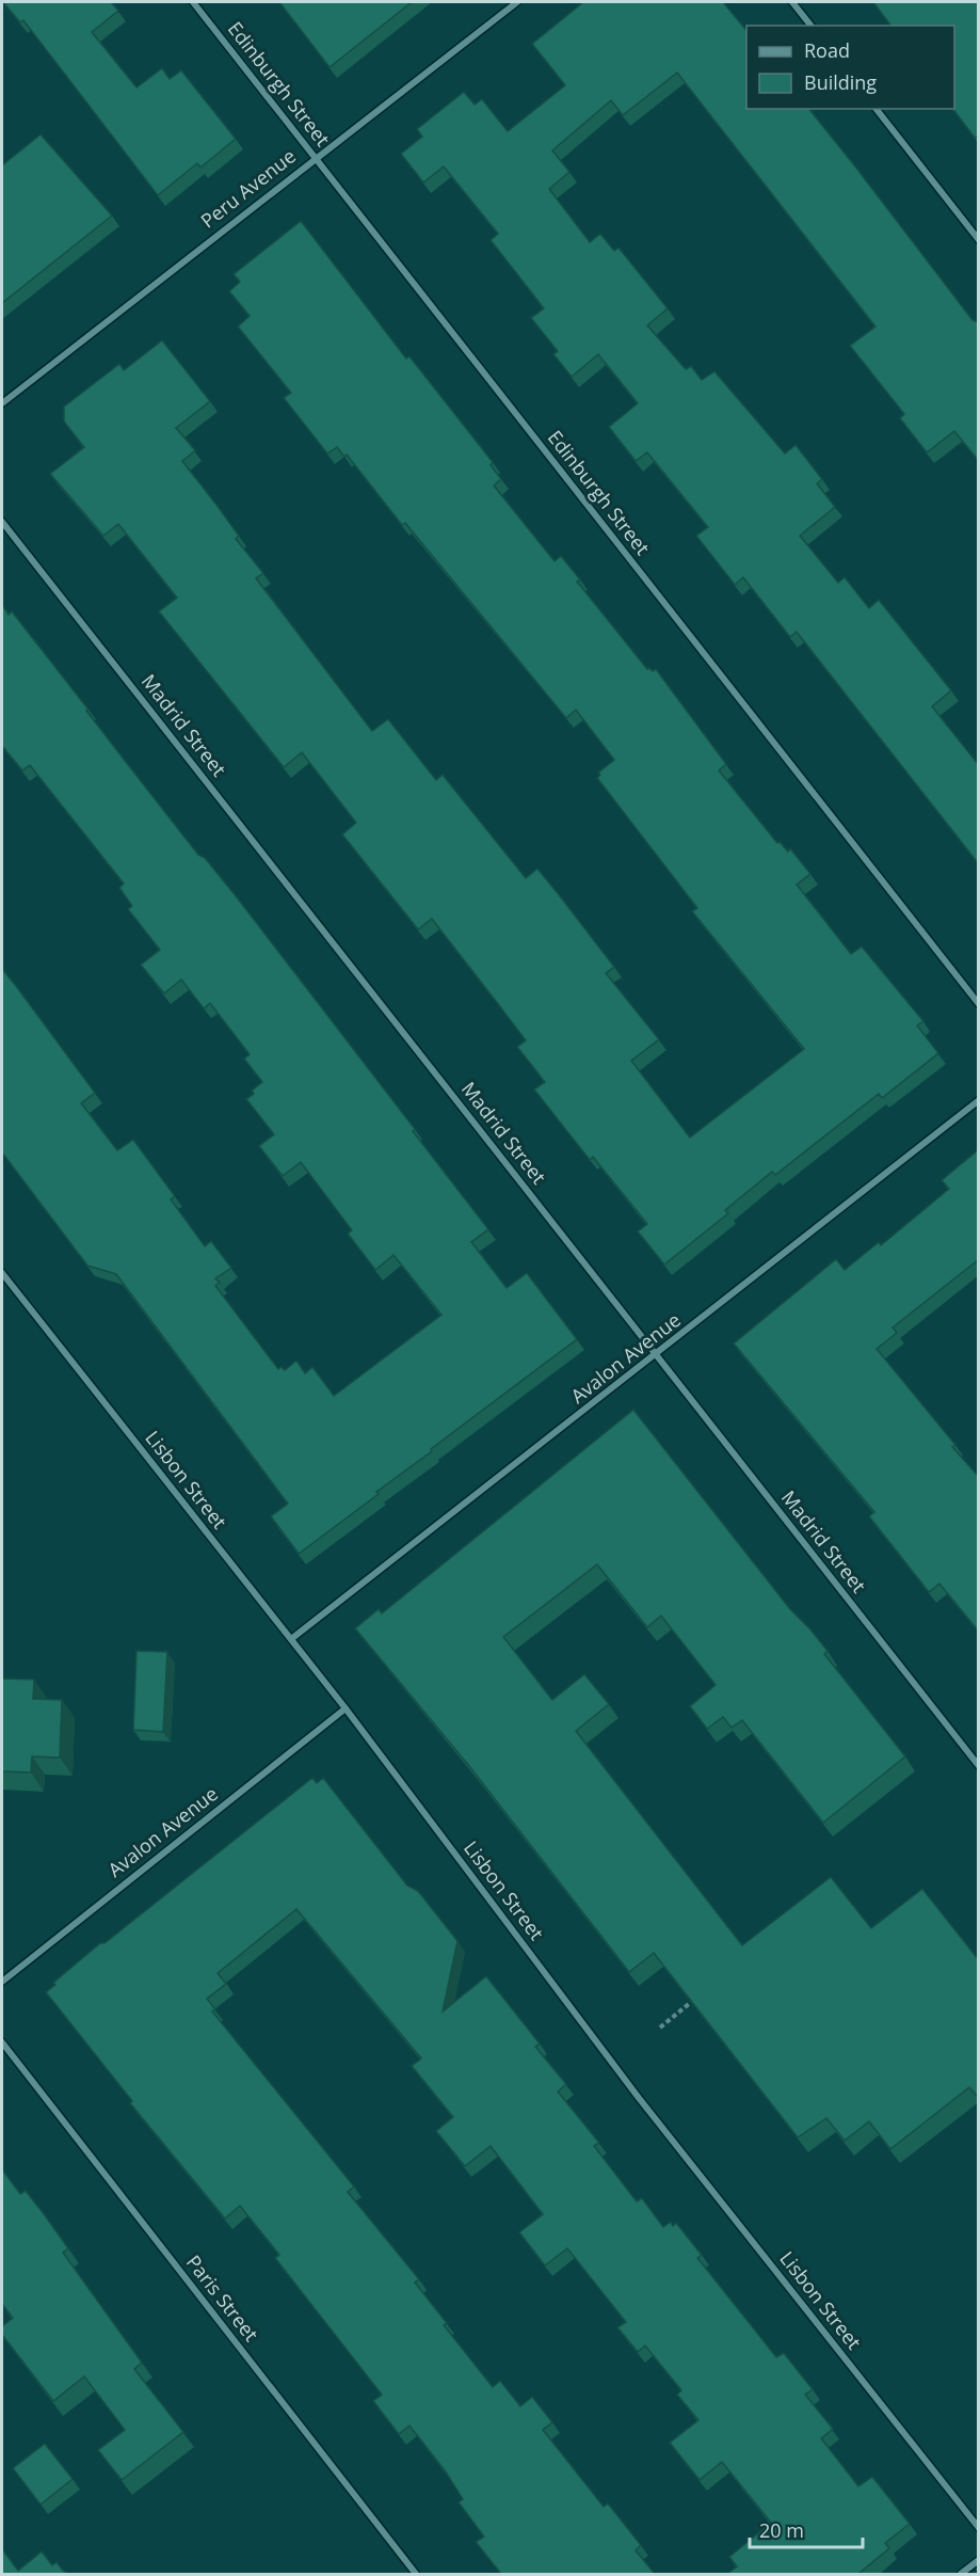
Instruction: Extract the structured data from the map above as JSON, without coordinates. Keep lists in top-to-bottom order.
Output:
{
  "streets": {
    "street": [
      "Edinburgh Street",
      "Peru Avenue",
      "Madrid Street",
      "Avalon Avenue",
      "Lisbon Street",
      "Paris Street"
    ]
  },
  "crossings": [
    ["Edinburgh Street", "Peru Avenue"],
    ["Madrid Street", "Avalon Avenue"],
    ["Avalon Avenue", "Lisbon Street"]
  ],
  "legend": ["Road", "Building"],
  "scale_bar": "20 m"
}
